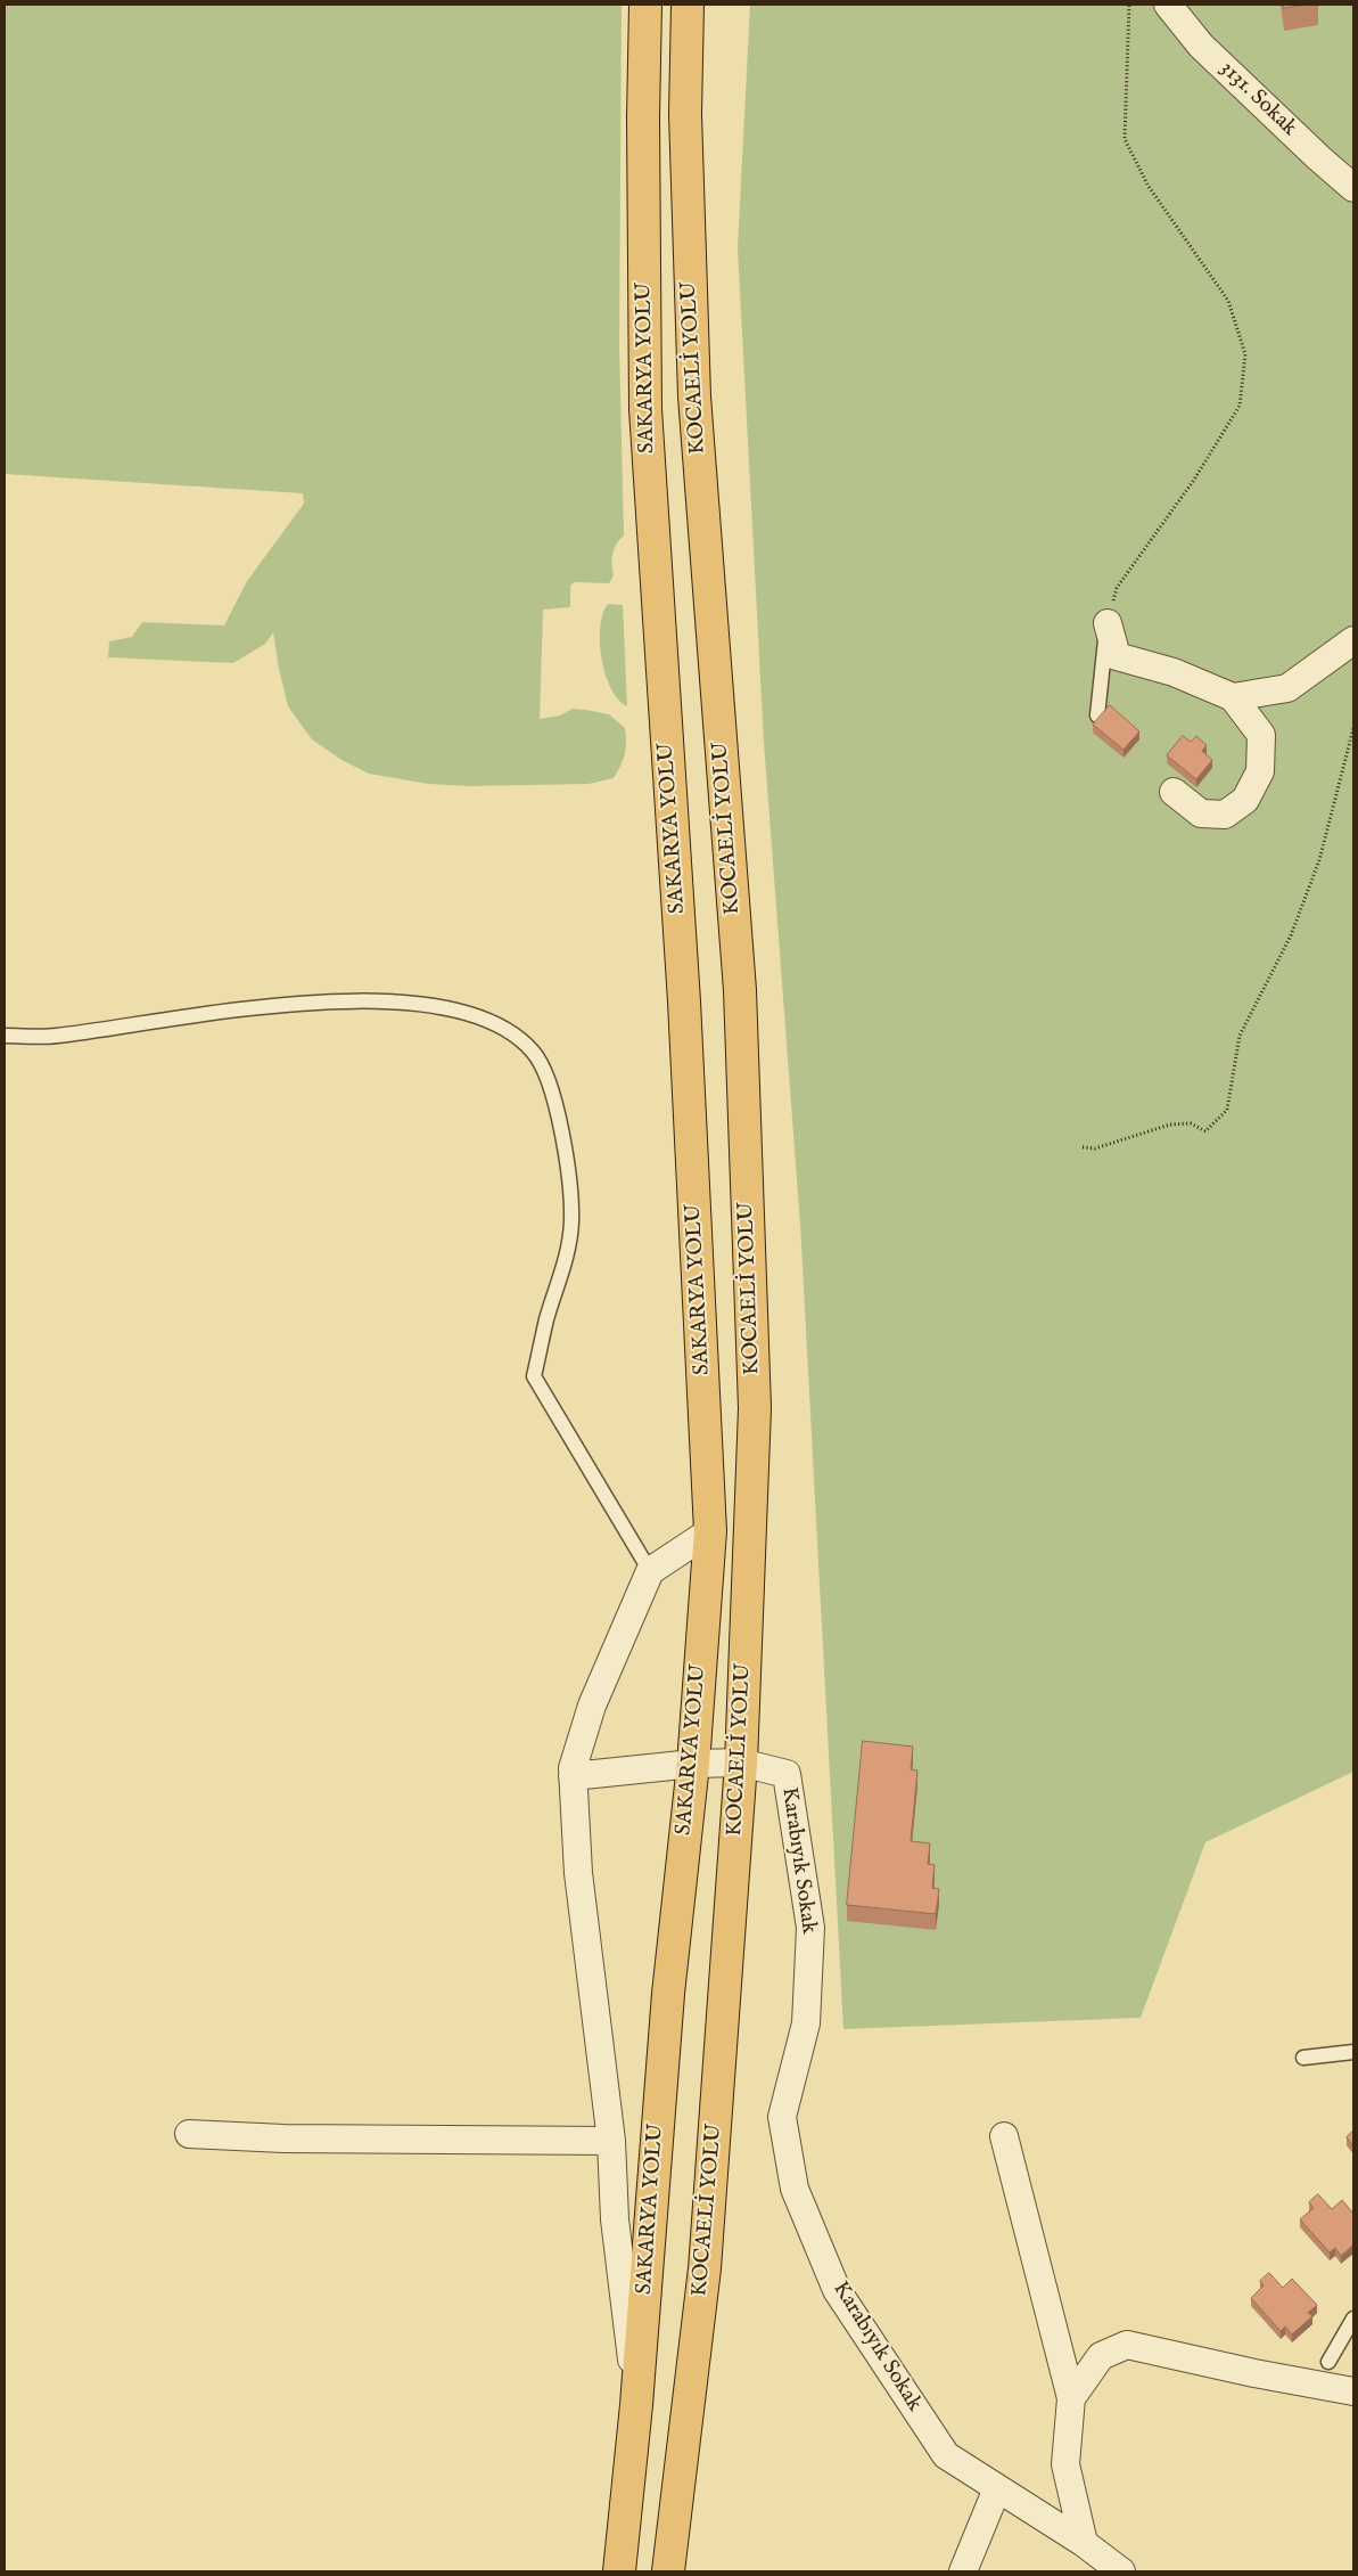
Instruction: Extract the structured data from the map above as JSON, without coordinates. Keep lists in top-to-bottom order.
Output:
{
  "streets": {
    "highway": ["SAKARYA YOLU", "KOCAELİ YOLU"],
    "street": ["3131. Sokak", "Karabıyık Sokak"]
  },
  "crossings": [
    ["KOCAELİ YOLU", "Karabıyık Sokak"]
  ]
}
